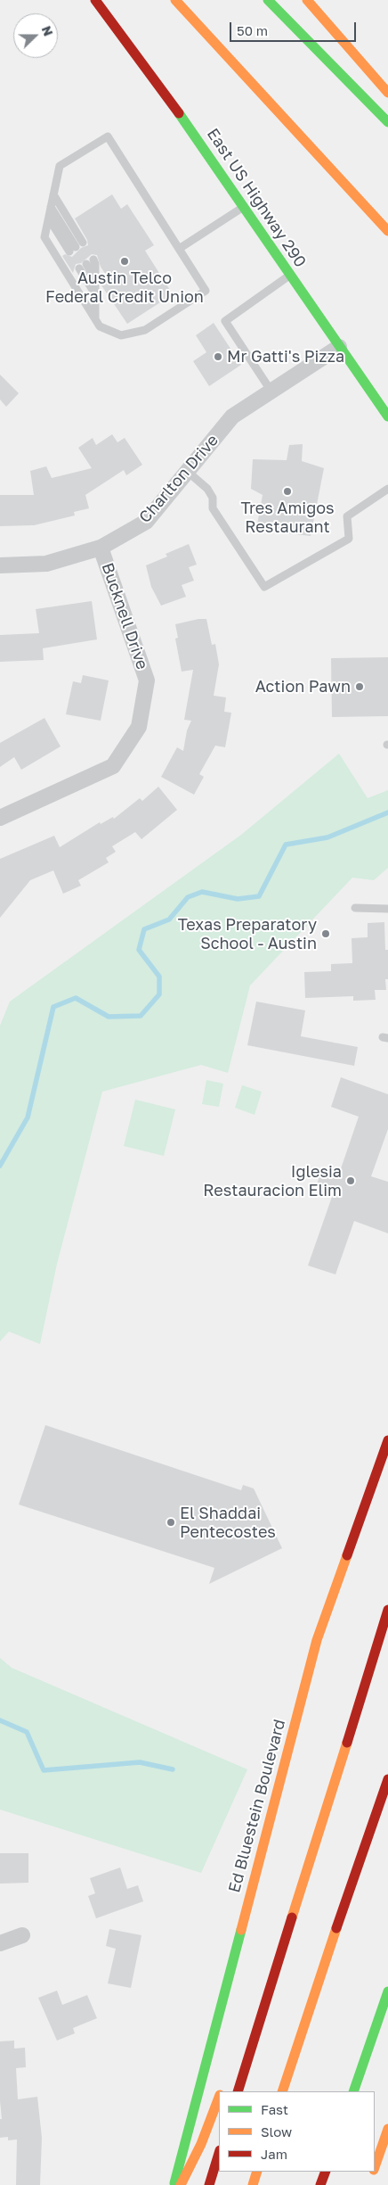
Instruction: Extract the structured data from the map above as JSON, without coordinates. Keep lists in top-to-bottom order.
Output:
{
  "streets": {
    "main road": ["East US Highway 290", "Ed Bluestein Boulevard"],
    "street": ["Charlton Drive", "Bucknell Drive"]
  },
  "crossings": [
    ["East US Highway 290", "Charlton Drive"],
    ["Charlton Drive", "Bucknell Drive"]
  ],
  "places": [
    "Austin Telco Federal Credit Union",
    "Mr Gatti's Pizza",
    "Tres Amigos Restaurant",
    "Action Pawn",
    "Texas Preparatory School - Austin",
    "Iglesia Restauracion Elim",
    "El Shaddai Pentecostes"
  ],
  "legend": ["Fast", "Slow", "Jam"],
  "scale_bar": "50 m",
  "north": "right"
}
